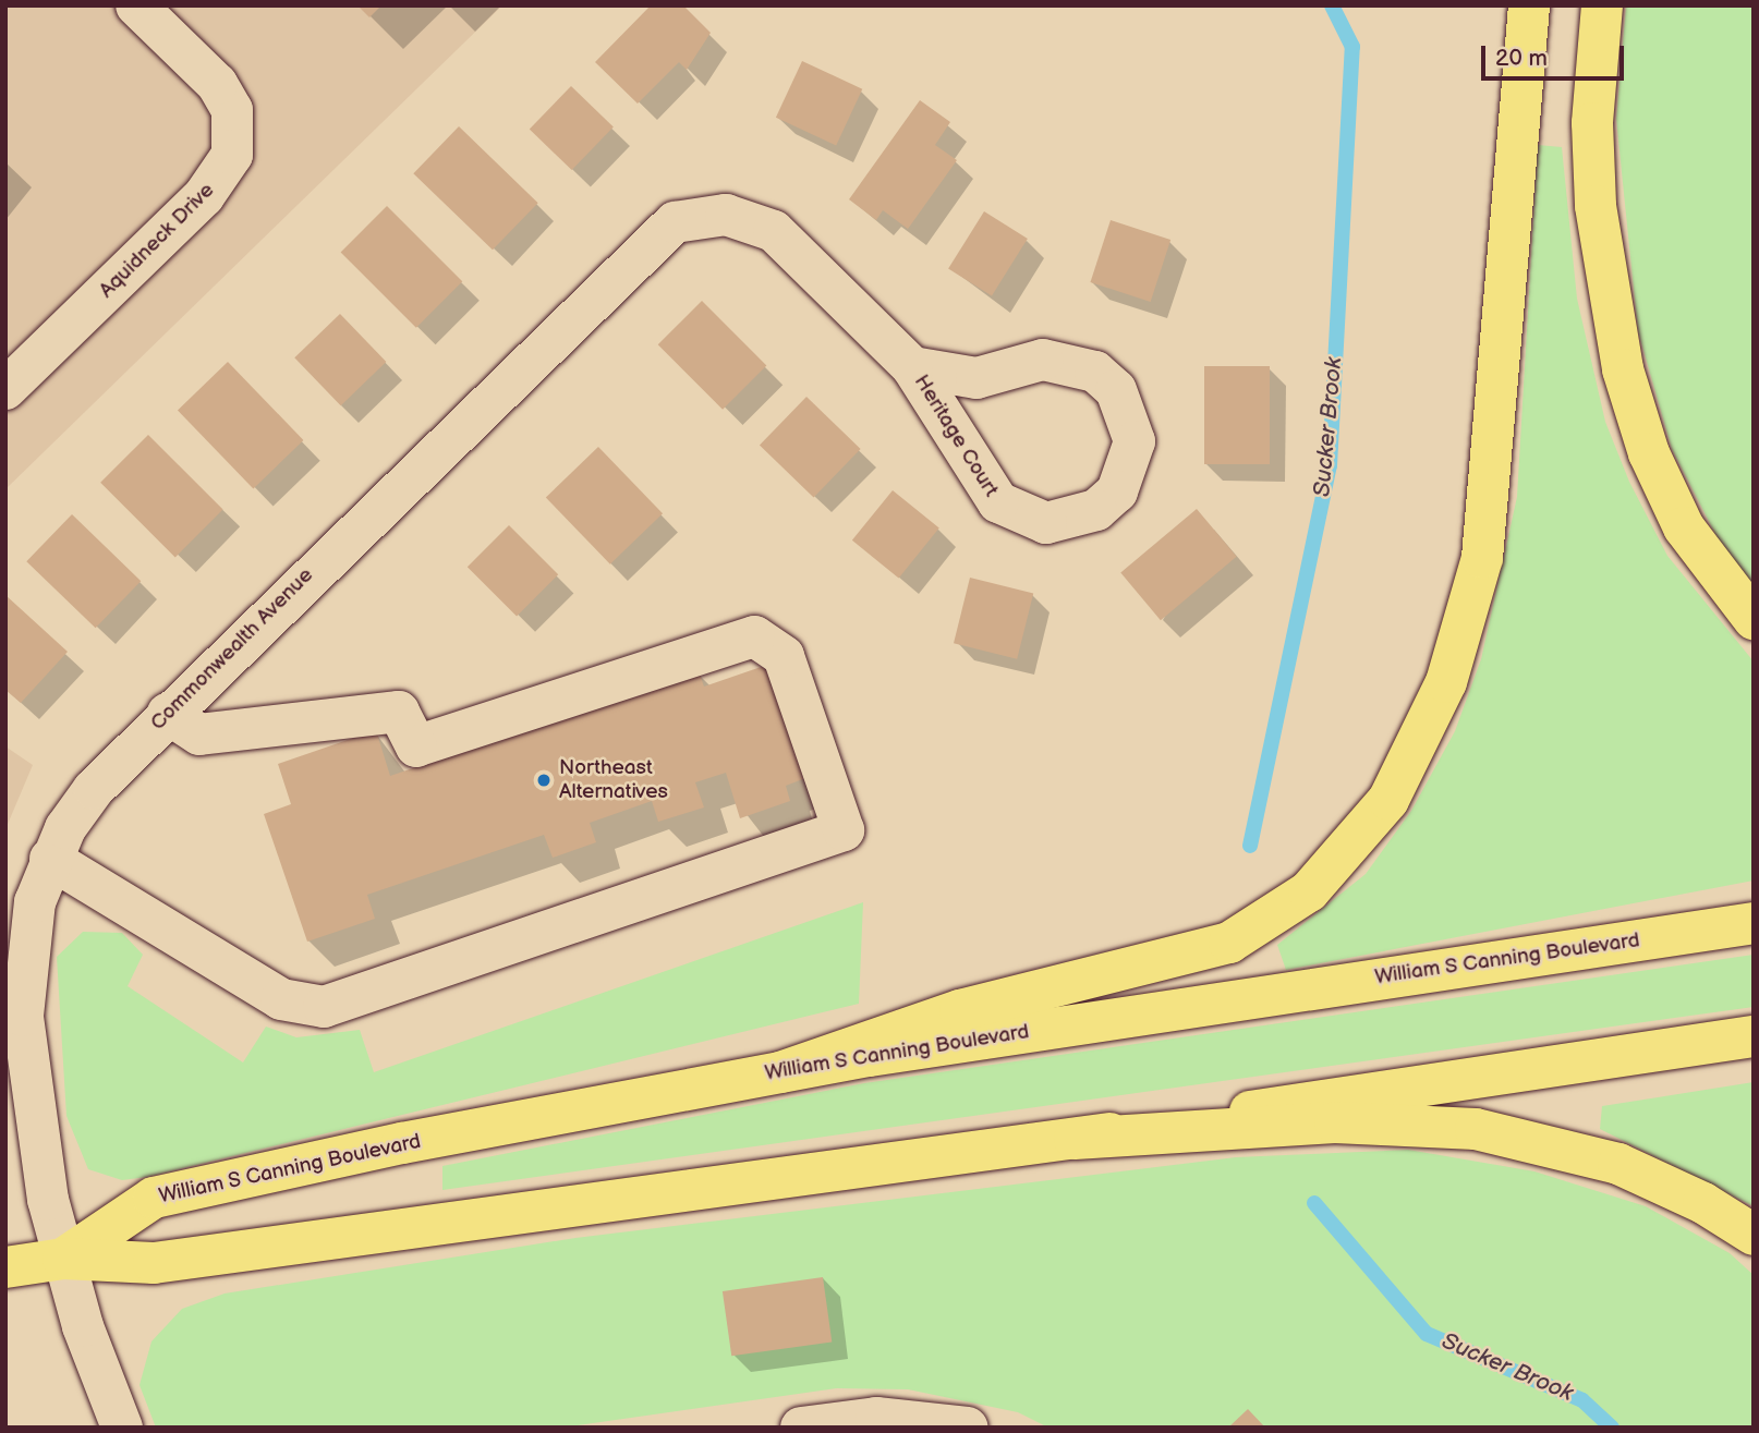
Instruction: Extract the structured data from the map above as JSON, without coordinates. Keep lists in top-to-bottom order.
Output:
{
  "streets": {
    "main road": ["William S Canning Boulevard"],
    "street": ["Aquidneck Drive", "Heritage Court", "Commonwealth Avenue"]
  },
  "crossings": [
    ["Heritage Court", "Commonwealth Avenue"],
    ["Commonwealth Avenue", "William S Canning Boulevard"]
  ],
  "water": ["Sucker Brook"],
  "places": ["Northeast Alternatives"],
  "scale_bar": "20 m"
}
